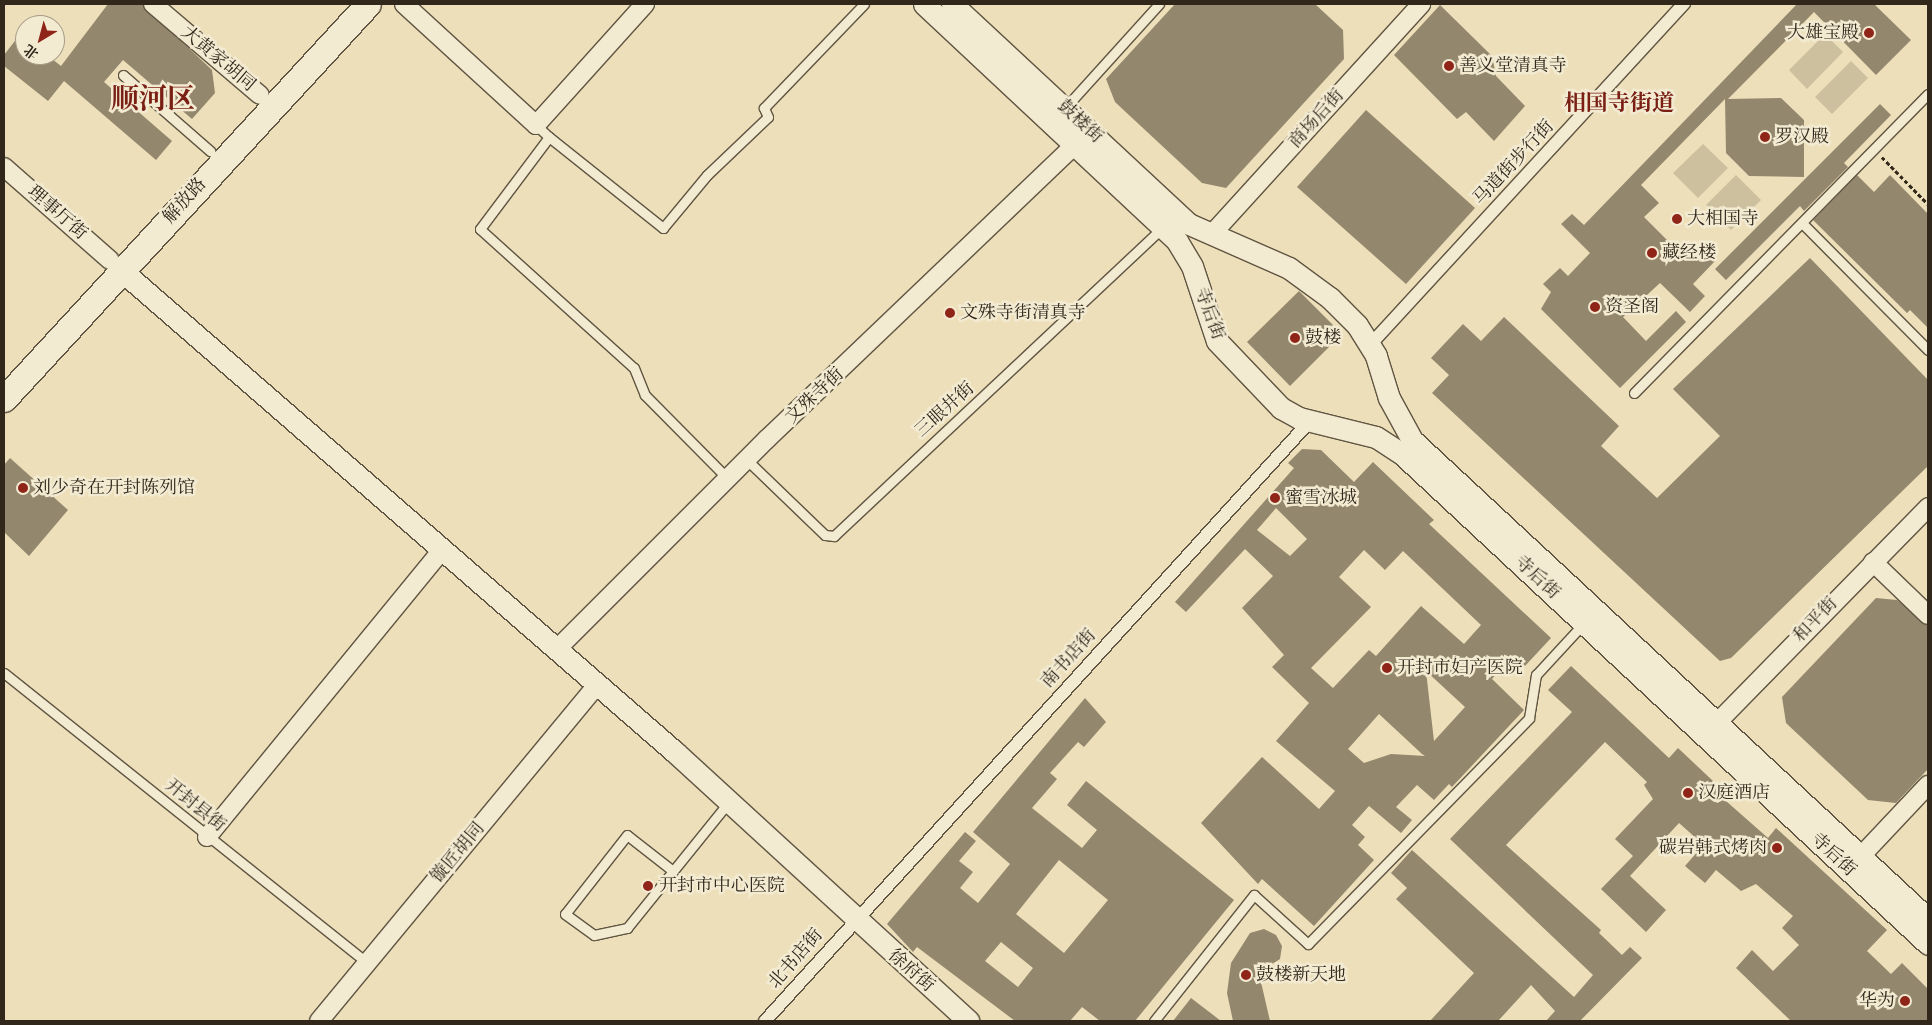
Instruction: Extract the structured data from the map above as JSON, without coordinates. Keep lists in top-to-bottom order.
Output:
{
  "streets": {
    "main road": ["解放路"],
    "street": [
      "大黄家胡同",
      "商场后街",
      "鼓楼街",
      "马道街步行街",
      "理事厅街",
      "寺后街",
      "文殊寺街",
      "和平街",
      "南书店街",
      "镟匠胡同",
      "北书店街",
      "徐府街"
    ],
    "lane": ["三眼井街", "开封县街"]
  },
  "crossings": [
    ["大黄家胡同", "解放路"],
    ["商场后街", "鼓楼街"],
    ["商场后街", "寺后街"],
    ["鼓楼街", "寺后街"],
    ["鼓楼街", "文殊寺街"],
    ["鼓楼街", "三眼井街"],
    ["马道街步行街", "寺后街"],
    ["解放路", "理事厅街"],
    ["解放路", "徐府街"],
    ["理事厅街", "徐府街"],
    ["寺后街", "三眼井街"],
    ["寺后街", "和平街"],
    ["寺后街", "南书店街"],
    ["文殊寺街", "三眼井街"],
    ["文殊寺街", "徐府街"],
    ["南书店街", "北书店街"],
    ["南书店街", "徐府街"],
    ["开封县街", "镟匠胡同"],
    ["镟匠胡同", "徐府街"],
    ["北书店街", "徐府街"]
  ],
  "districts": ["顺河区", "相国寺街道"],
  "places": [
    "大雄宝殿",
    "善义堂清真寺",
    "罗汉殿",
    "大相国寺",
    "藏经楼",
    "资圣阁",
    "文殊寺街清真寺",
    "鼓楼",
    "刘少奇在开封陈列馆",
    "蜜雪冰城",
    "开封市妇产医院",
    "汉庭酒店",
    "碳岩韩式烤肉",
    "开封市中心医院",
    "鼓楼新天地",
    "华为"
  ],
  "north": "bottom left"
}
